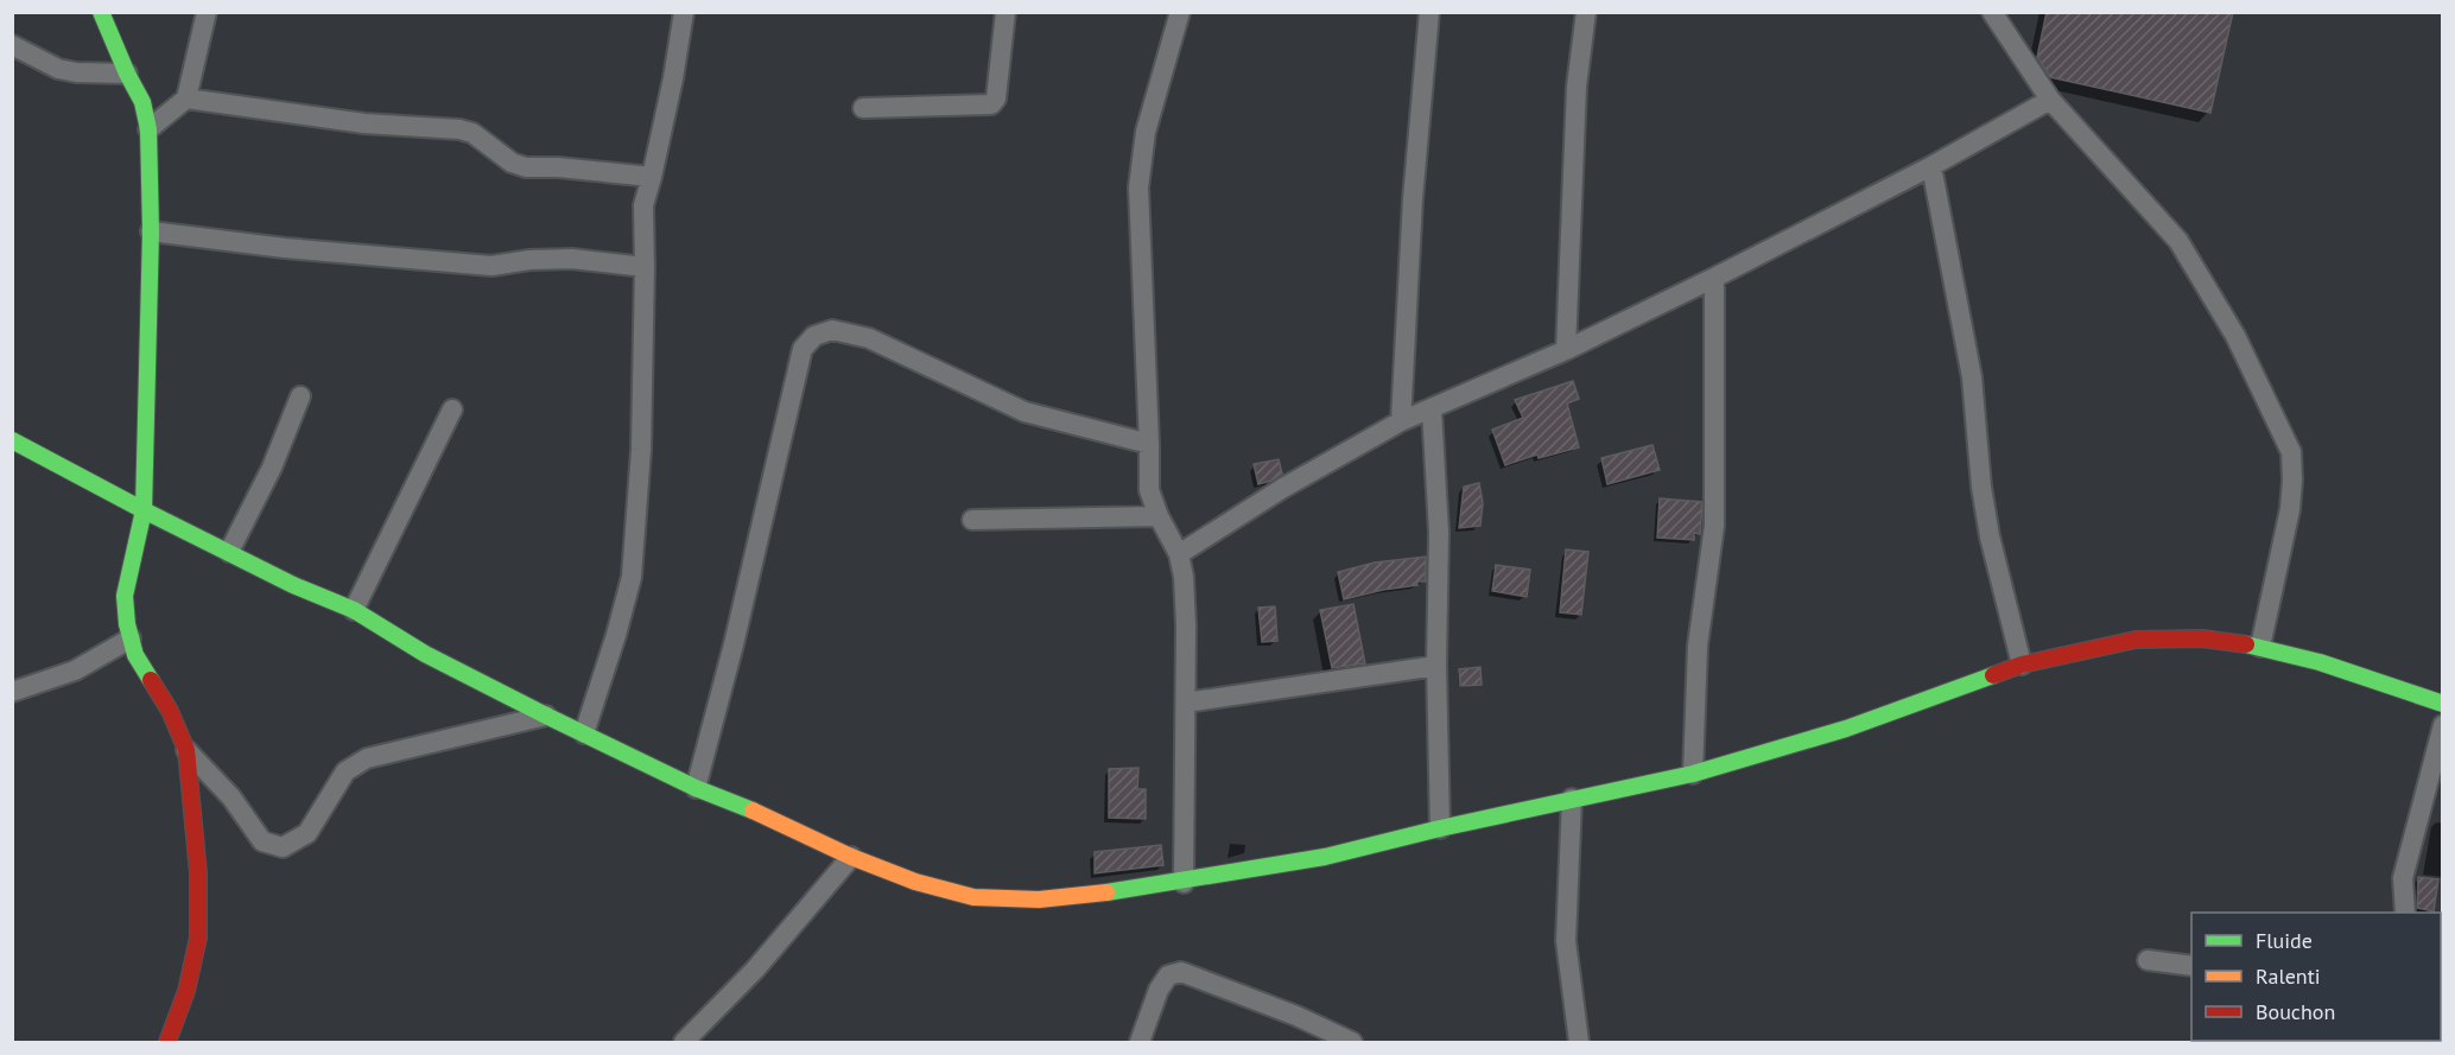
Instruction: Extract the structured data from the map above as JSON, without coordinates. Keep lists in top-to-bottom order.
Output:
{
  "legend": ["Fluide", "Ralenti", "Bouchon"]
}
